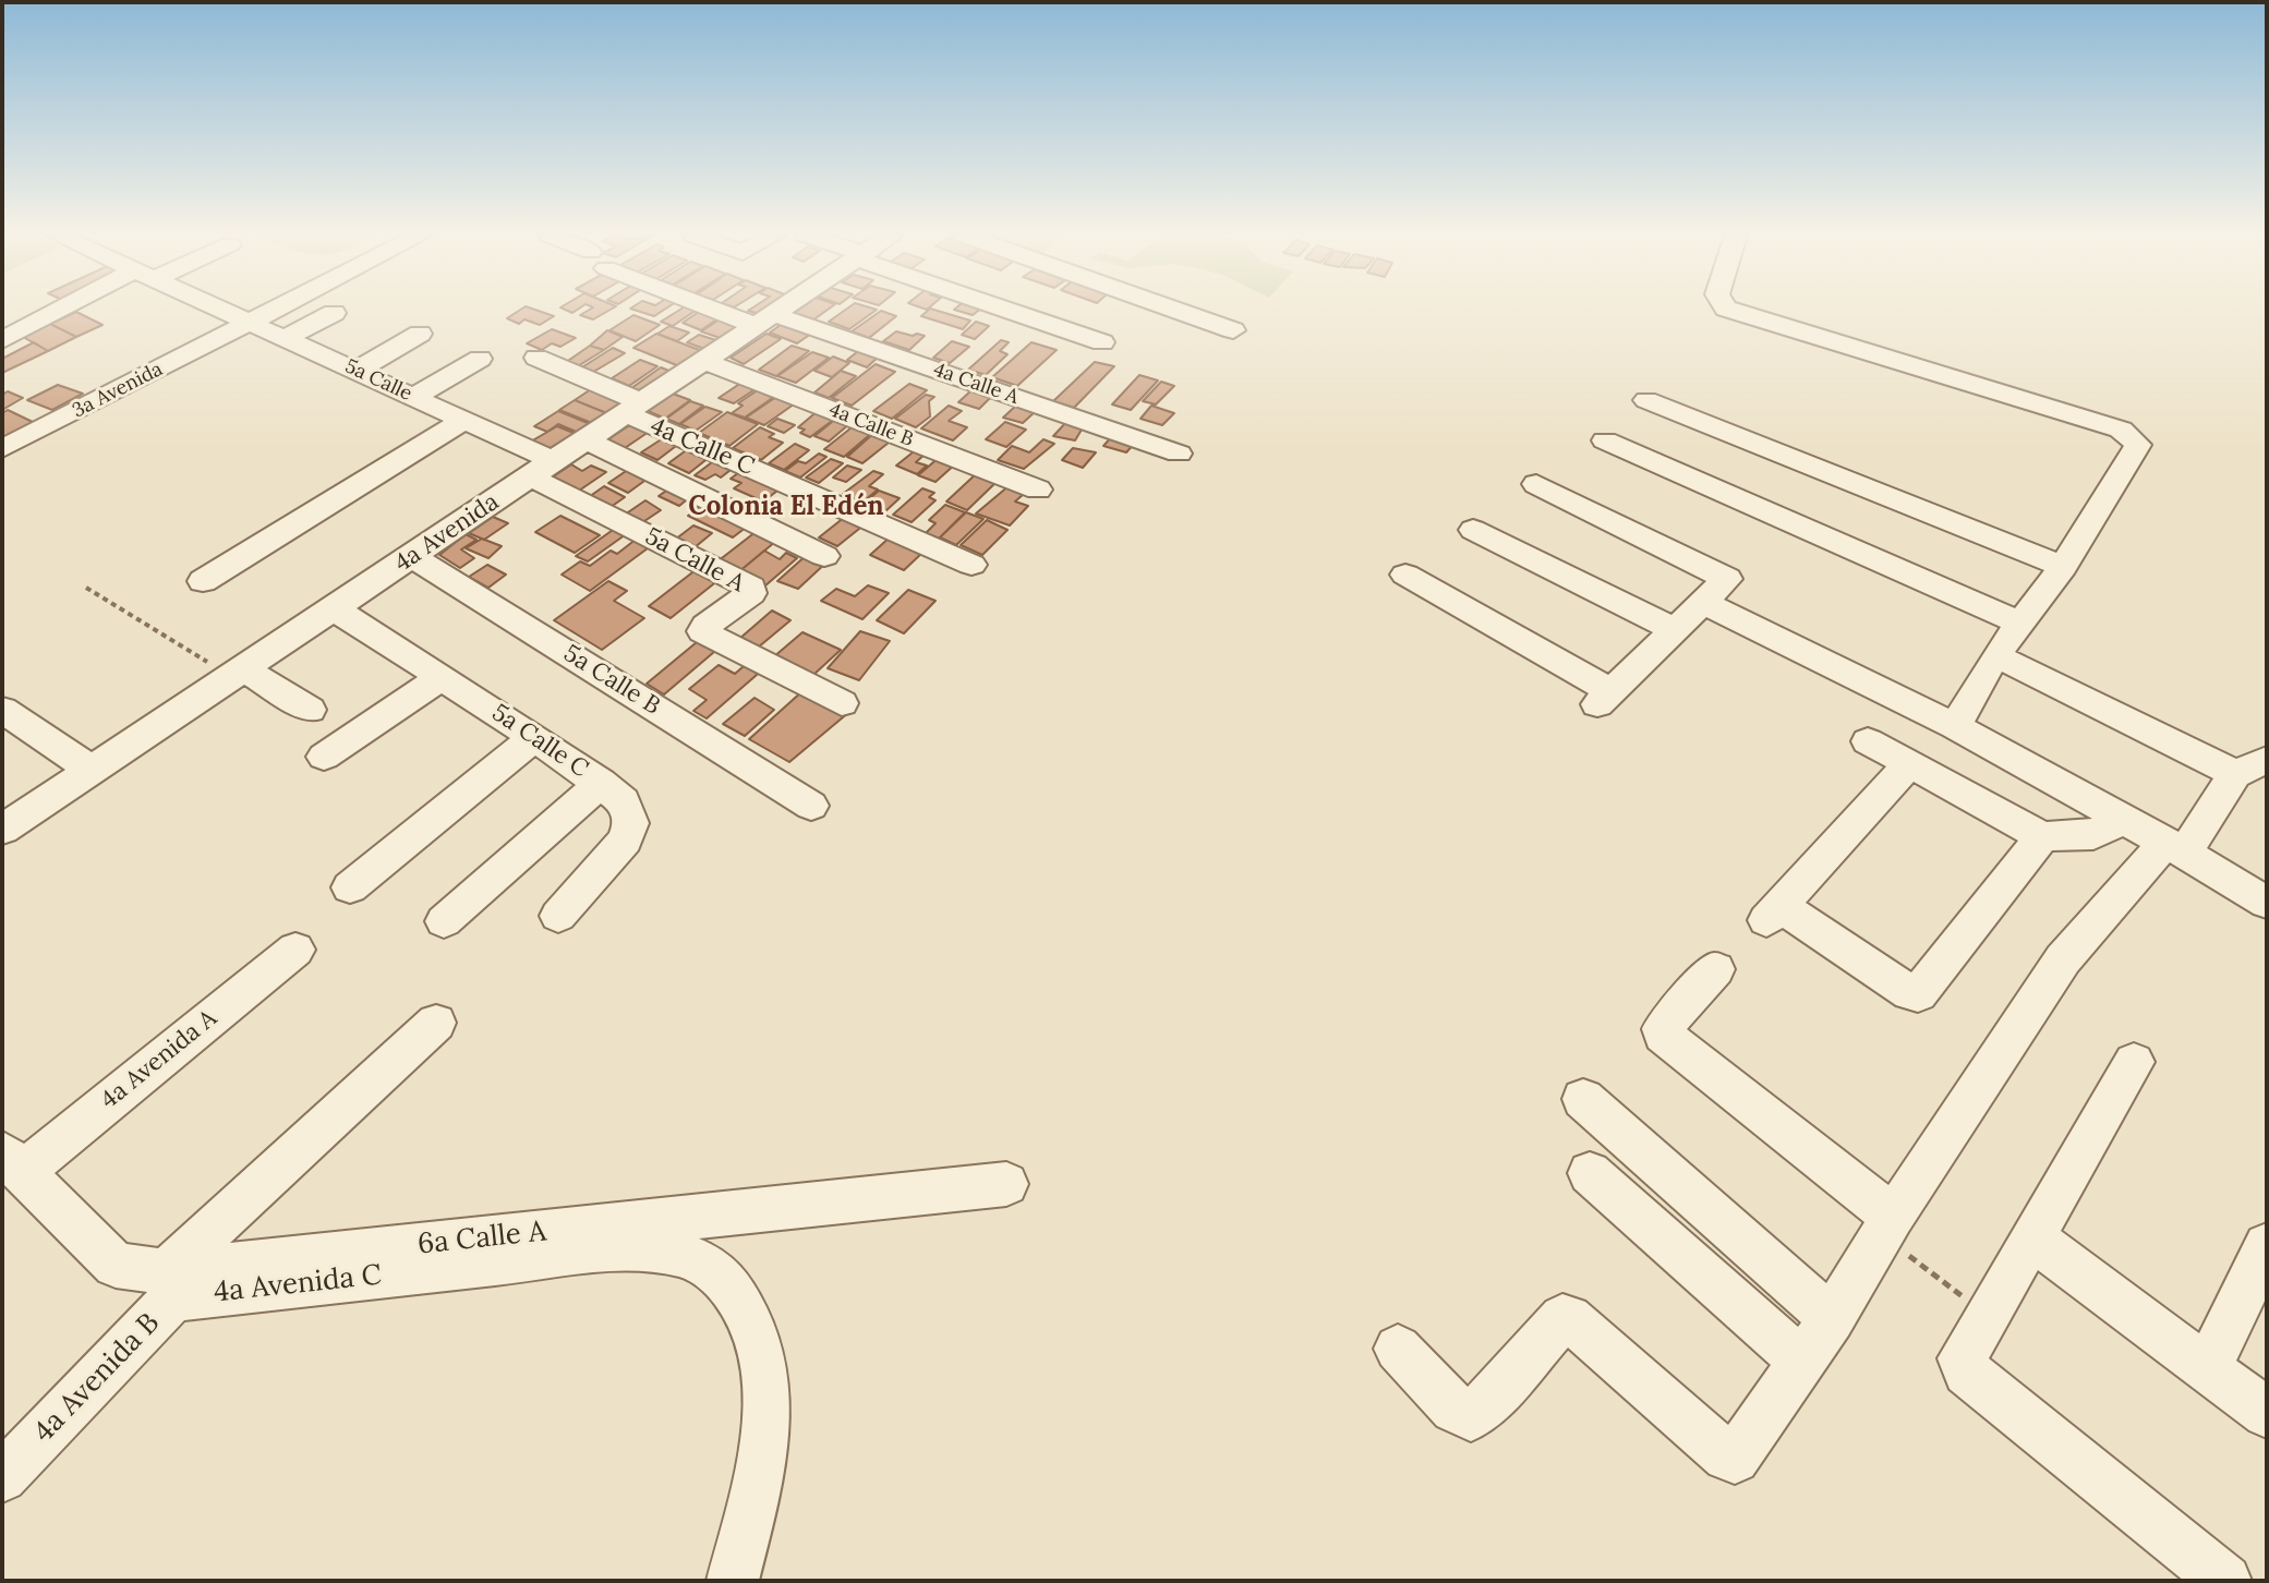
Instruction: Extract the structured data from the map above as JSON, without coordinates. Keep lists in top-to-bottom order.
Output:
{
  "streets": {
    "street": [
      "5a Calle",
      "4a Calle A",
      "3a Avenida",
      "4a Calle B",
      "4a Calle C",
      "4a Avenida",
      "5a Calle A",
      "5a Calle B",
      "5a Calle C",
      "4a Avenida A",
      "6a Calle A",
      "4a Avenida C",
      "4a Avenida B"
    ]
  },
  "crossings": [
    ["5a Calle", "3a Avenida"],
    ["5a Calle", "4a Avenida"],
    ["5a Calle", "5a Calle A"],
    ["4a Calle A", "4a Avenida"],
    ["4a Calle B", "4a Avenida"],
    ["4a Calle C", "4a Avenida"],
    ["4a Avenida", "5a Calle A"],
    ["4a Avenida", "5a Calle B"],
    ["4a Avenida", "5a Calle C"],
    ["4a Avenida A", "6a Calle A"],
    ["6a Calle A", "4a Avenida C"],
    ["6a Calle A", "4a Avenida B"],
    ["4a Avenida C", "4a Avenida B"]
  ],
  "districts": ["Colonia El Edén"]
}
